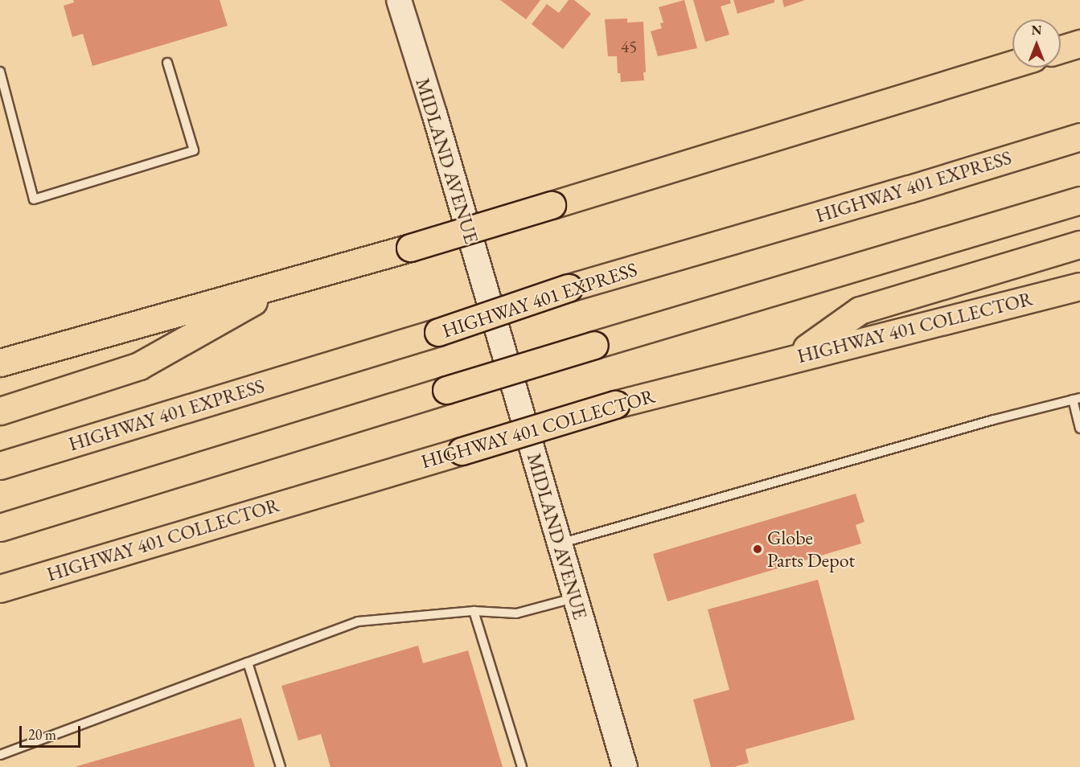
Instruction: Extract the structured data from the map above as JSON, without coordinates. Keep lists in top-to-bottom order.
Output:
{
  "streets": {
    "highway": ["HIGHWAY 401 EXPRESS", "HIGHWAY 401 COLLECTOR"],
    "main road": ["MIDLAND AVENUE"]
  },
  "places": ["Globe Parts Depot"],
  "house_numbers": ["45"],
  "scale_bar": "20 m",
  "north": "top"
}
